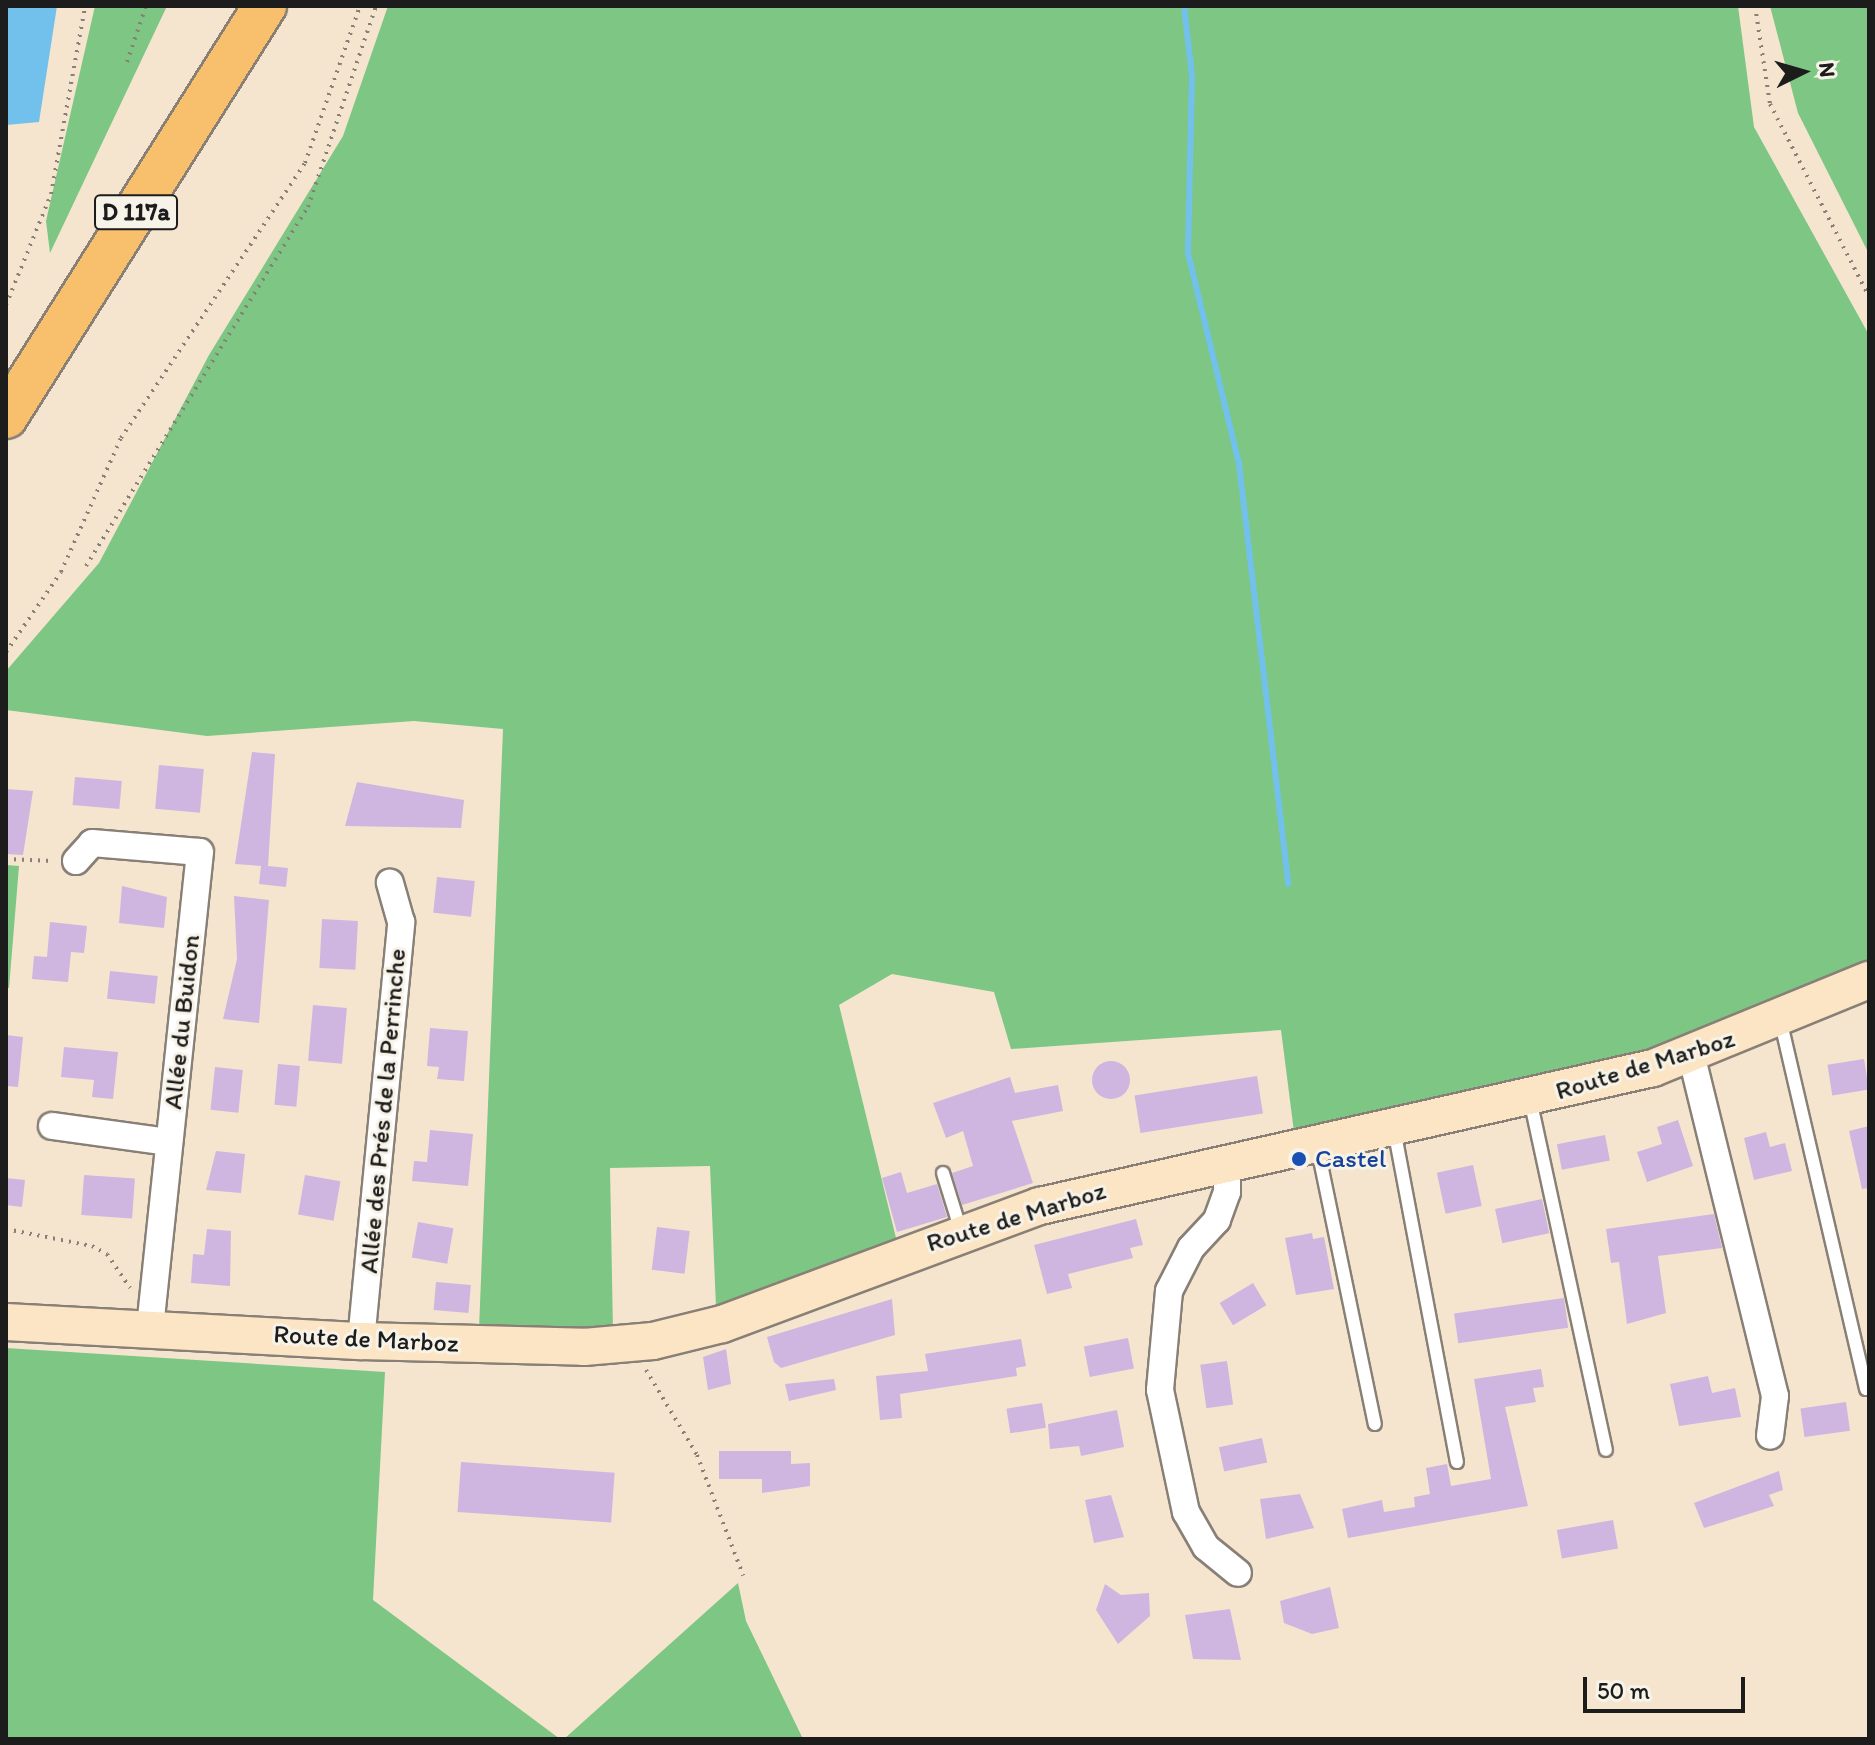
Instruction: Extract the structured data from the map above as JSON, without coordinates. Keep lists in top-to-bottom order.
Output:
{
  "streets": {
    "main road": ["D 117a", "Route de Marboz"],
    "street": ["Allée du Buidon", "Allée des Prés de la Perrinche"]
  },
  "crossings": [
    ["Allée du Buidon", "Route de Marboz"],
    ["Route de Marboz", "Allée des Prés de la Perrinche"]
  ],
  "places": ["Castel"],
  "scale_bar": "50 m",
  "north": "right"
}
